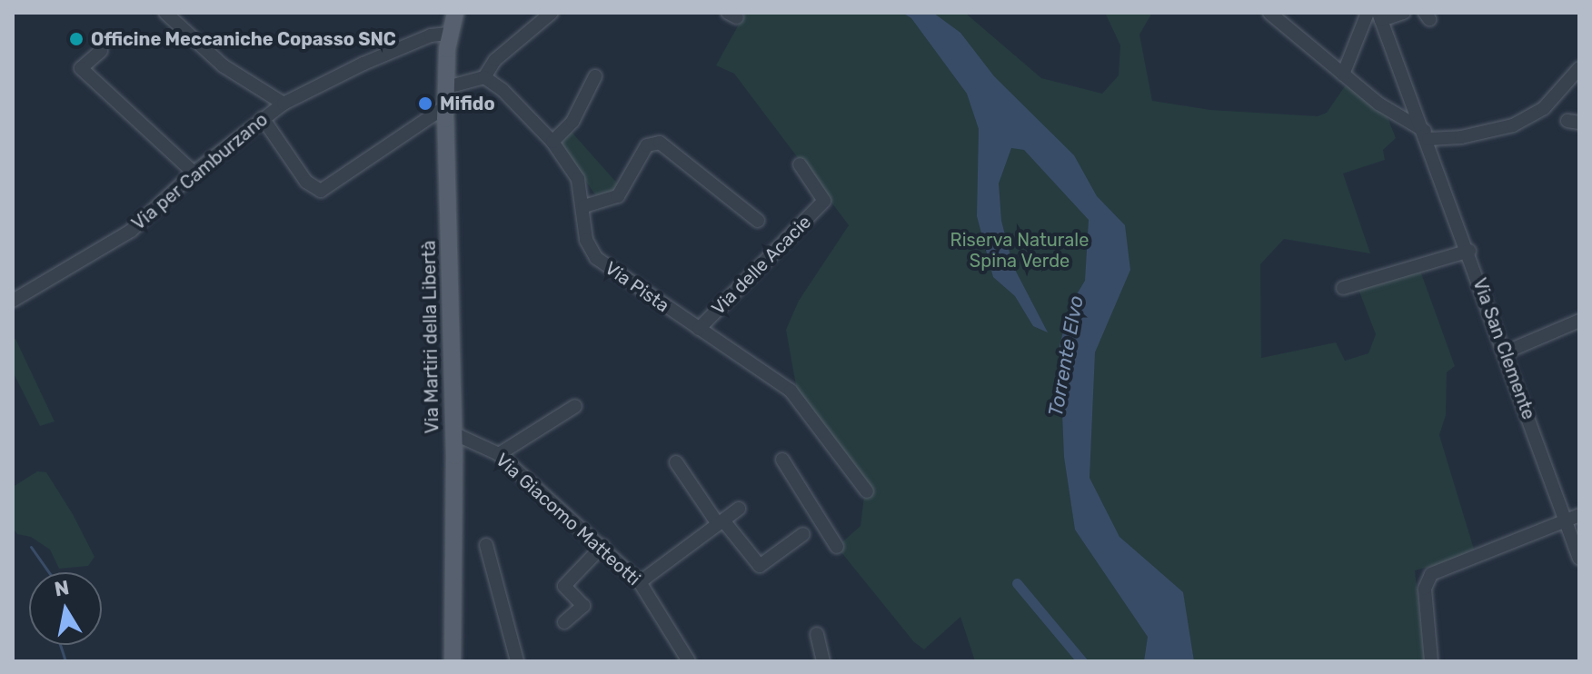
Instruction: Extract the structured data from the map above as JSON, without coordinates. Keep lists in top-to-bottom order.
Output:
{
  "streets": {
    "main road": ["Via Martiri della Libertà"],
    "street": [
      "Via per Camburzano",
      "Via delle Acacie",
      "Via Pista",
      "Via San Clemente",
      "Via Giacomo Matteotti"
    ]
  },
  "crossings": [
    ["Via per Camburzano", "Via Martiri della Libertà"],
    ["Via delle Acacie", "Via Pista"],
    ["Via Martiri della Libertà", "Via Giacomo Matteotti"]
  ],
  "water": ["Torrente Elvo"],
  "parks": ["Riserva Naturale Spina Verde"],
  "places": ["Officine Meccaniche Copasso SNC", "Mifido"],
  "north": "top"
}
